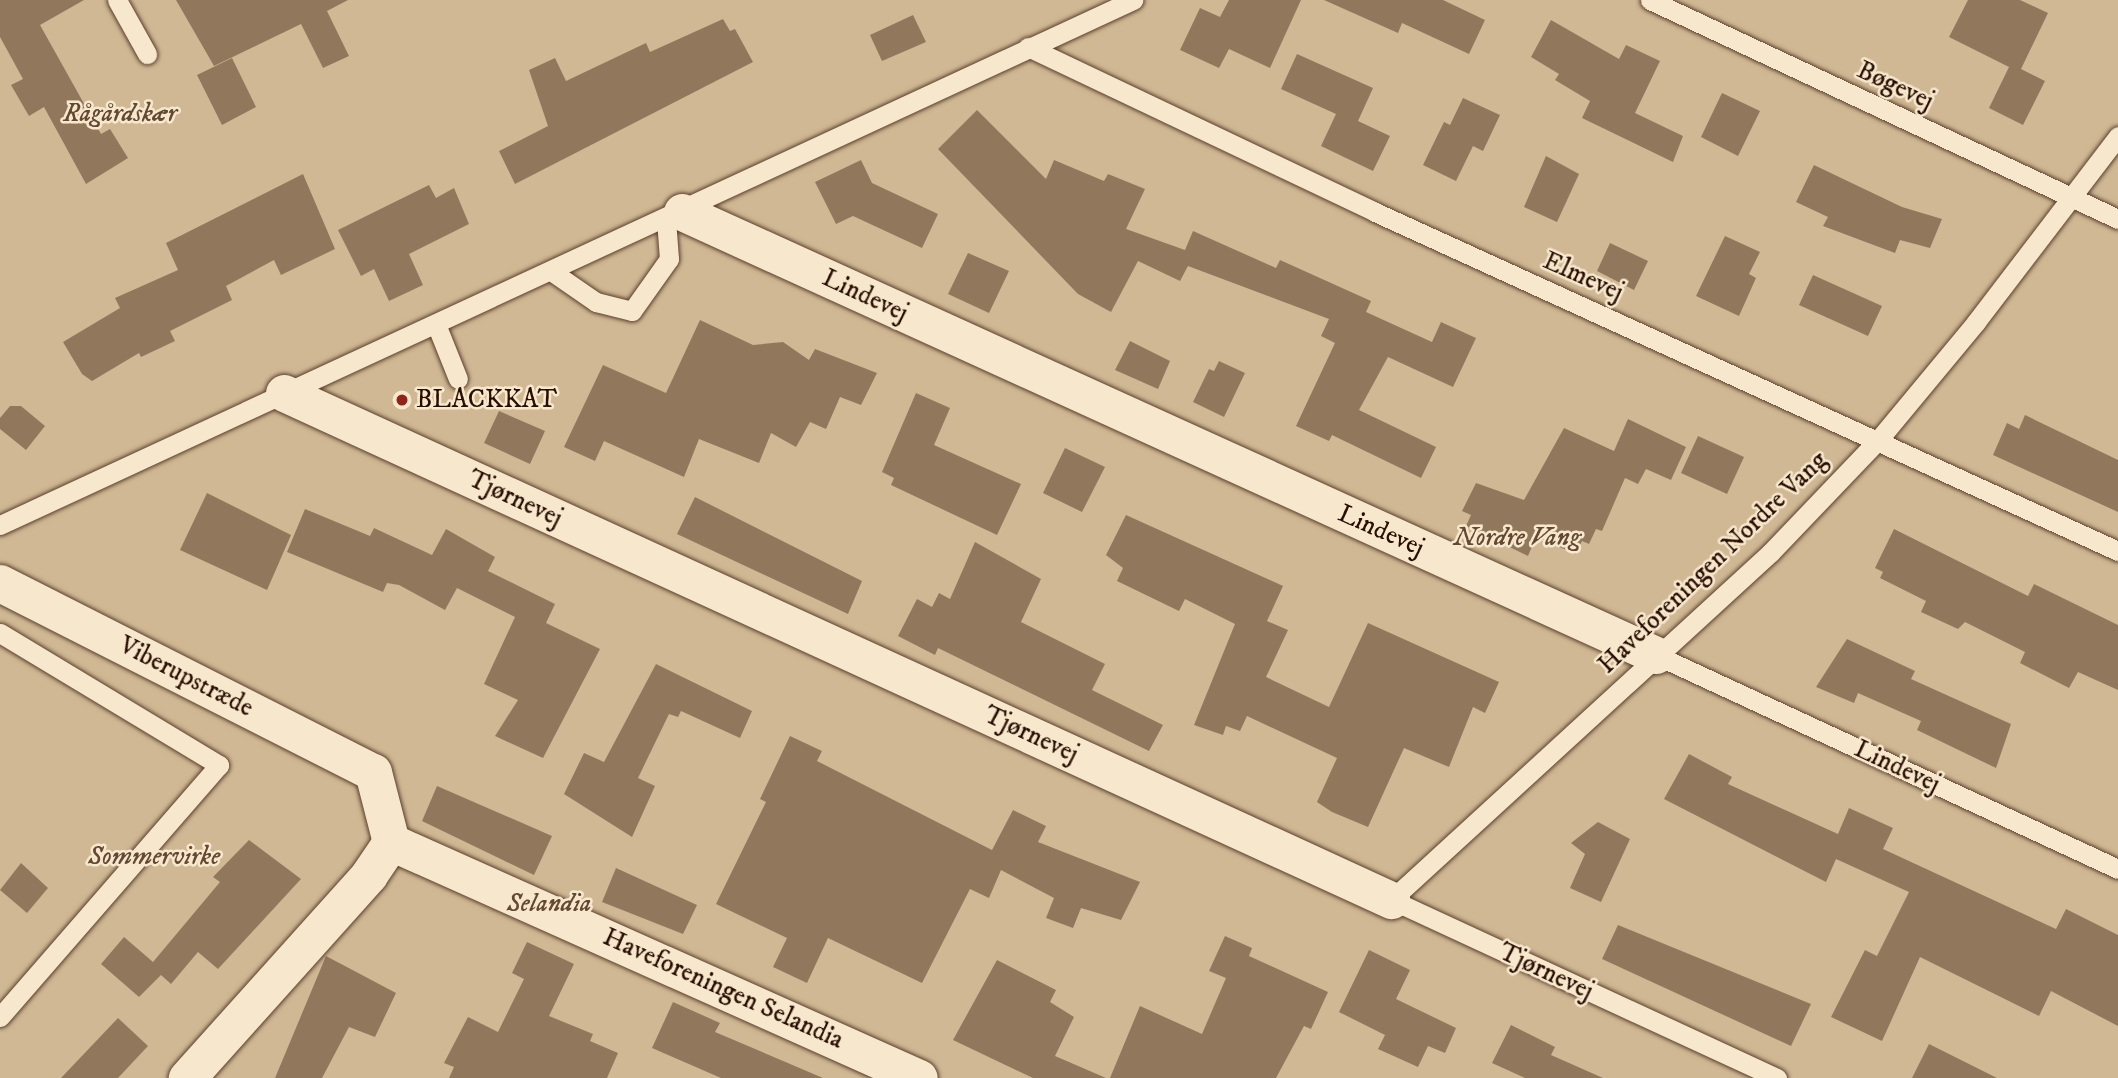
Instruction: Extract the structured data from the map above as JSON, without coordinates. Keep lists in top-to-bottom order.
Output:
{
  "streets": {
    "street": [
      "Lindevej",
      "Tjørnevej",
      "Viberupstræde",
      "Haveforeningen Selandia"
    ],
    "lane": ["Bøgevej", "Elmevej", "Haveforeningen Nordre Vang"]
  },
  "crossings": [
    ["Bøgevej", "Haveforeningen Nordre Vang"],
    ["Elmevej", "Haveforeningen Nordre Vang"],
    ["Lindevej", "Haveforeningen Nordre Vang"],
    ["Tjørnevej", "Haveforeningen Nordre Vang"],
    ["Viberupstræde", "Haveforeningen Selandia"]
  ],
  "parks": [
    "Rågårdskær",
    "Nordre Vang",
    "Sommervirke",
    "Selandia"
  ],
  "places": ["BLACKKAT"]
}
